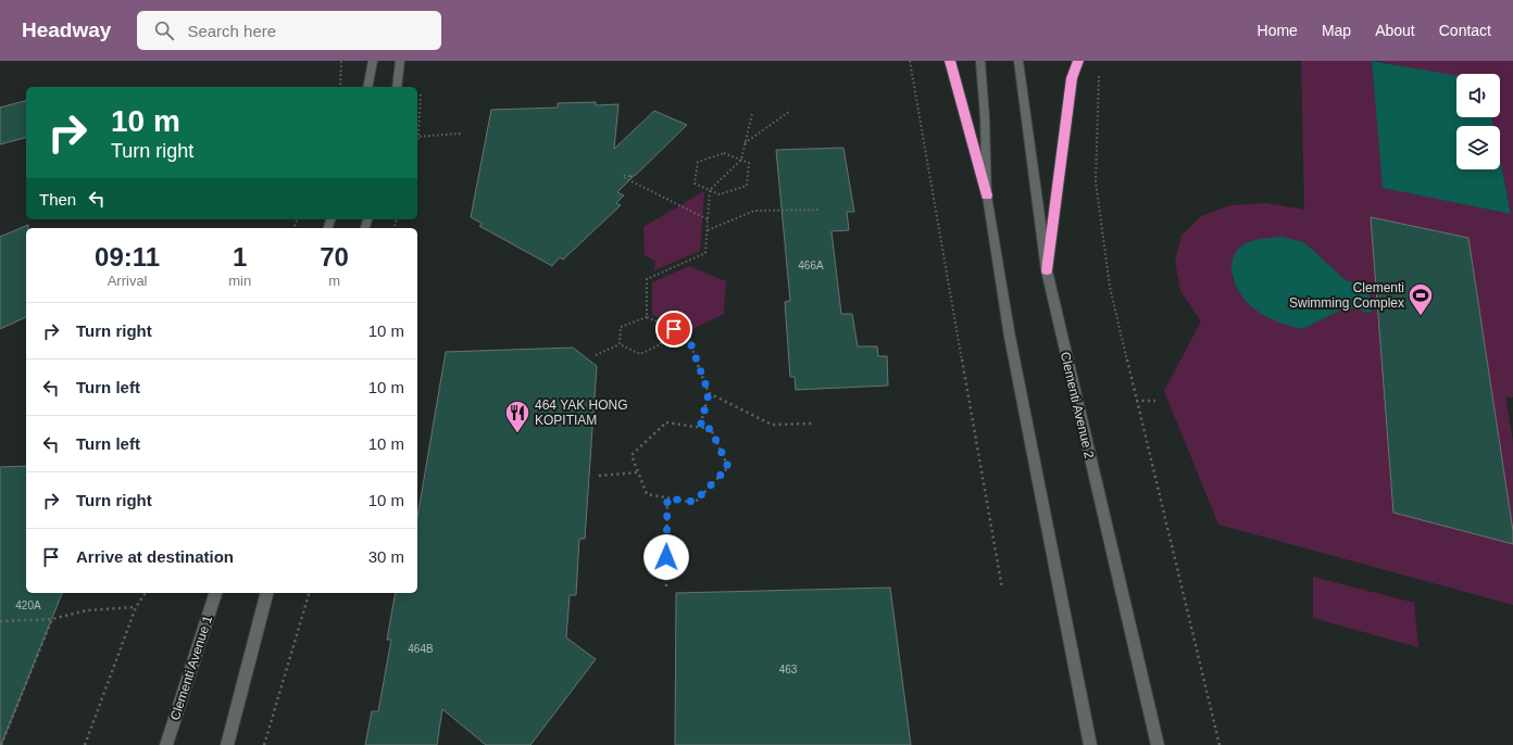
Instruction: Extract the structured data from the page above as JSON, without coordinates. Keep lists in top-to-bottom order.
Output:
{
  "streets": {
    "main road": ["Clementi Avenue 2", "Clementi Avenue 1"]
  },
  "places": {
    "sports": ["Clementi Swimming Complex"],
    "restaurant": ["464 YAK HONG KOPITIAM"]
  },
  "house_numbers": [
    "466A",
    "420A",
    "464B",
    "463"
  ],
  "page": {
    "header": "Headway",
    "search": "Search here",
    "nav": [
      "Home",
      "Map",
      "About",
      "Contact"
    ],
    "turn": ["10 m", "Turn right"],
    "then": "Then",
    "eta": [
      "09:11",
      "Arrival",
      "1",
      "min",
      "70",
      "m"
    ],
    "list": [
      {
        "name": "Turn right",
        "value": "10 m"
      },
      {
        "name": "Turn left",
        "value": "10 m"
      },
      {
        "name": "Turn left",
        "value": "10 m"
      },
      {
        "name": "Turn right",
        "value": "10 m"
      },
      {
        "name": "Arrive at destination",
        "value": "30 m"
      }
    ]
  }
}
